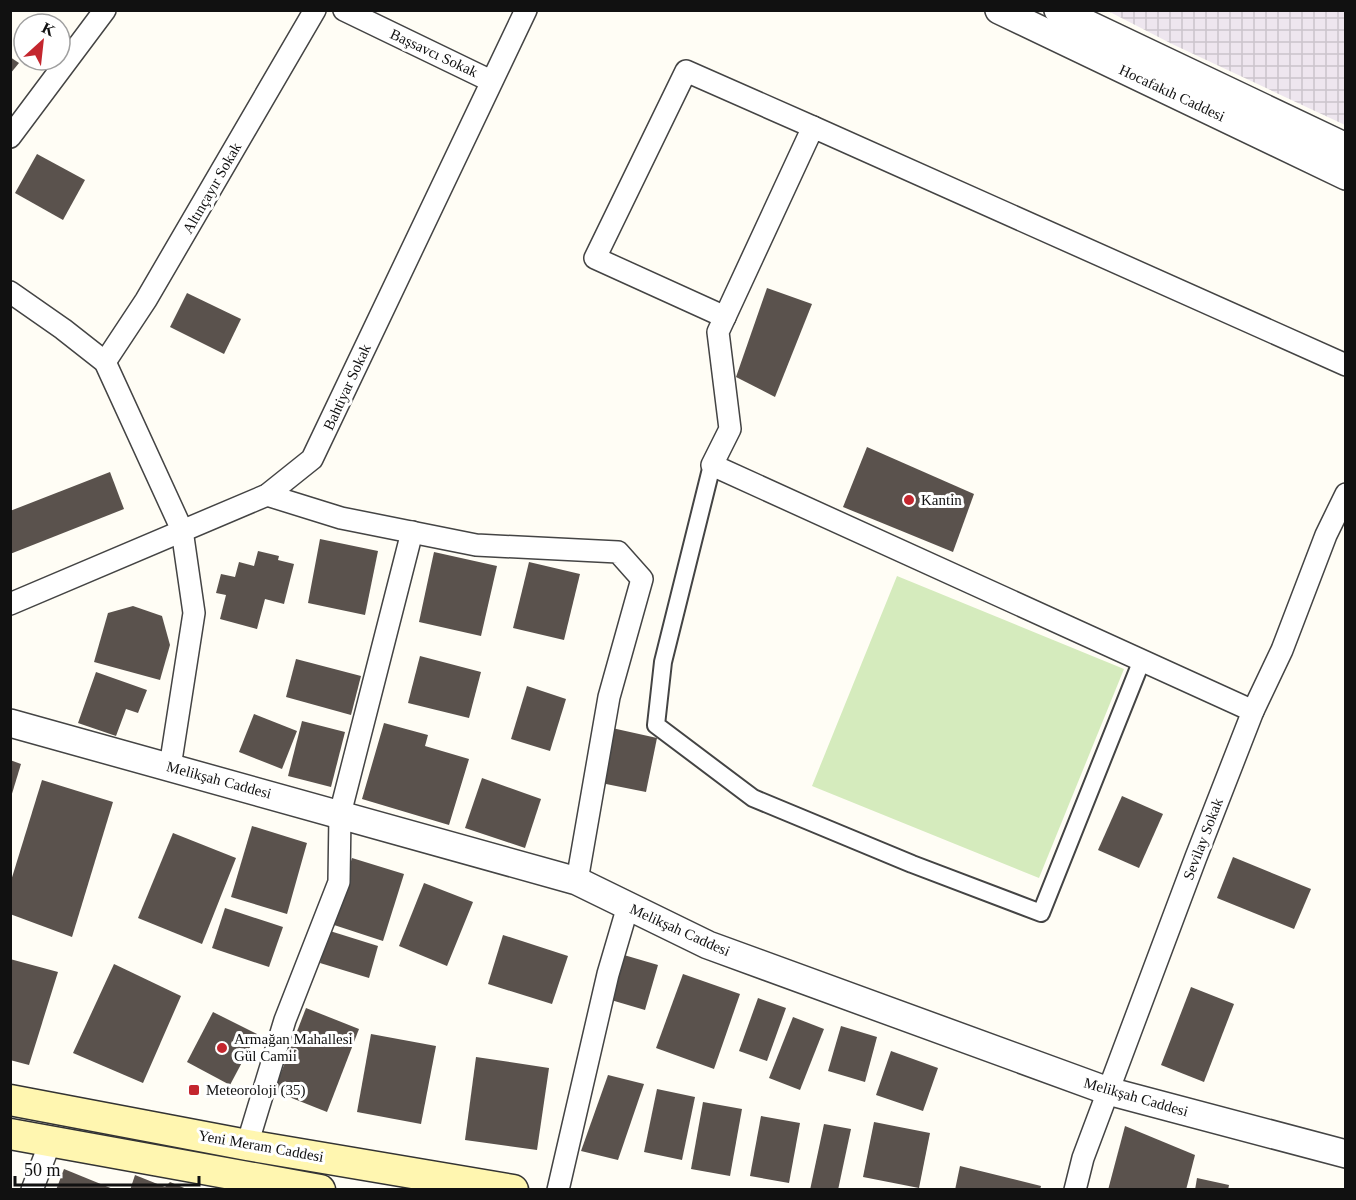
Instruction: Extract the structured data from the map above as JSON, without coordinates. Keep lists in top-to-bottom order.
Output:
{
  "streets": {
    "main road": ["Yeni Meram Caddesi"],
    "street": [
      "Başsavcı Sokak",
      "Hocafakıh Caddesi",
      "Altınçayır Sokak",
      "Bahtiyar Sokak",
      "Melikşah Caddesi",
      "Sevilay Sokak"
    ]
  },
  "crossings": [
    ["Başsavcı Sokak", "Bahtiyar Sokak"],
    ["Melikşah Caddesi", "Sevilay Sokak"]
  ],
  "places": {
    "other": ["Kantin", "Armağan Mahallesi Gül Camii"],
    "transit": ["Meteoroloji (35)"]
  },
  "scale_bar": "50 m",
  "north": "top right"
}
